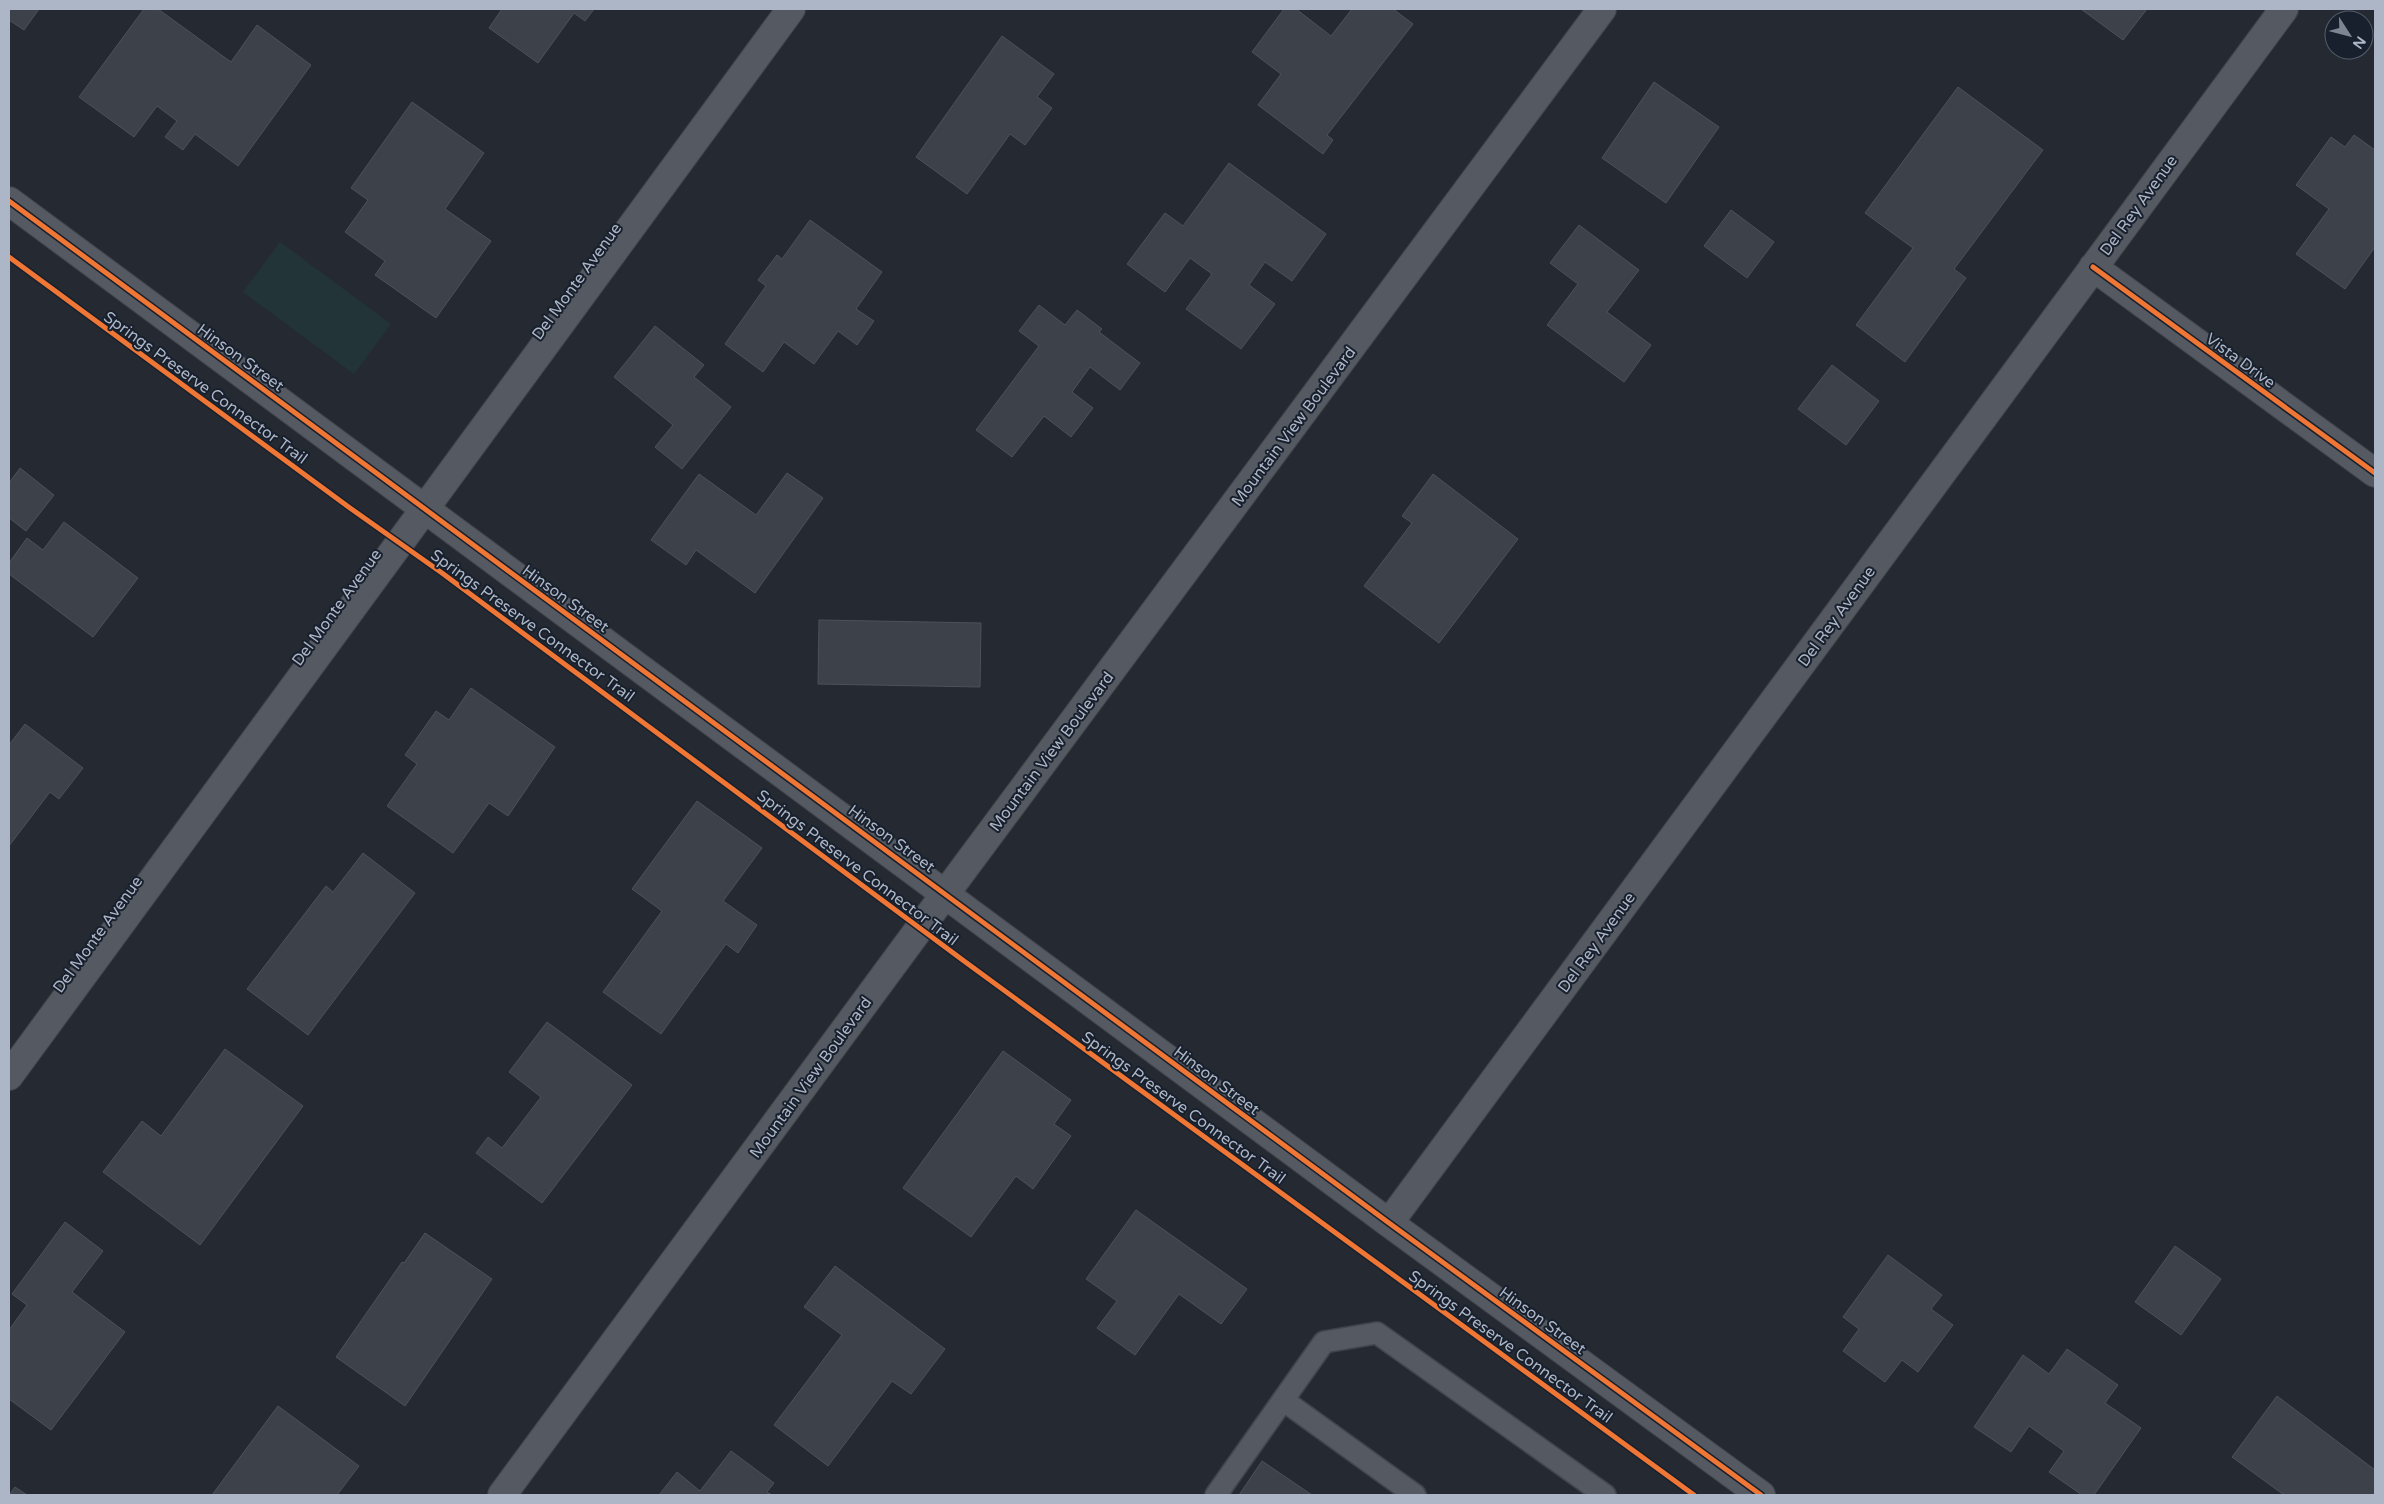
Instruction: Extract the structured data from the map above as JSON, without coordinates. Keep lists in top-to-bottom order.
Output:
{
  "streets": {
    "street": [
      "Del Rey Avenue",
      "Del Monte Avenue",
      "Hinson Street",
      "Vista Drive",
      "Mountain View Boulevard"
    ],
    "cycle path": ["Springs Preserve Connector Trail"]
  },
  "crossings": [
    ["Del Rey Avenue", "Hinson Street"],
    ["Del Rey Avenue", "Vista Drive"],
    ["Del Monte Avenue", "Hinson Street"],
    ["Hinson Street", "Mountain View Boulevard"]
  ],
  "north": "bottom right"
}
